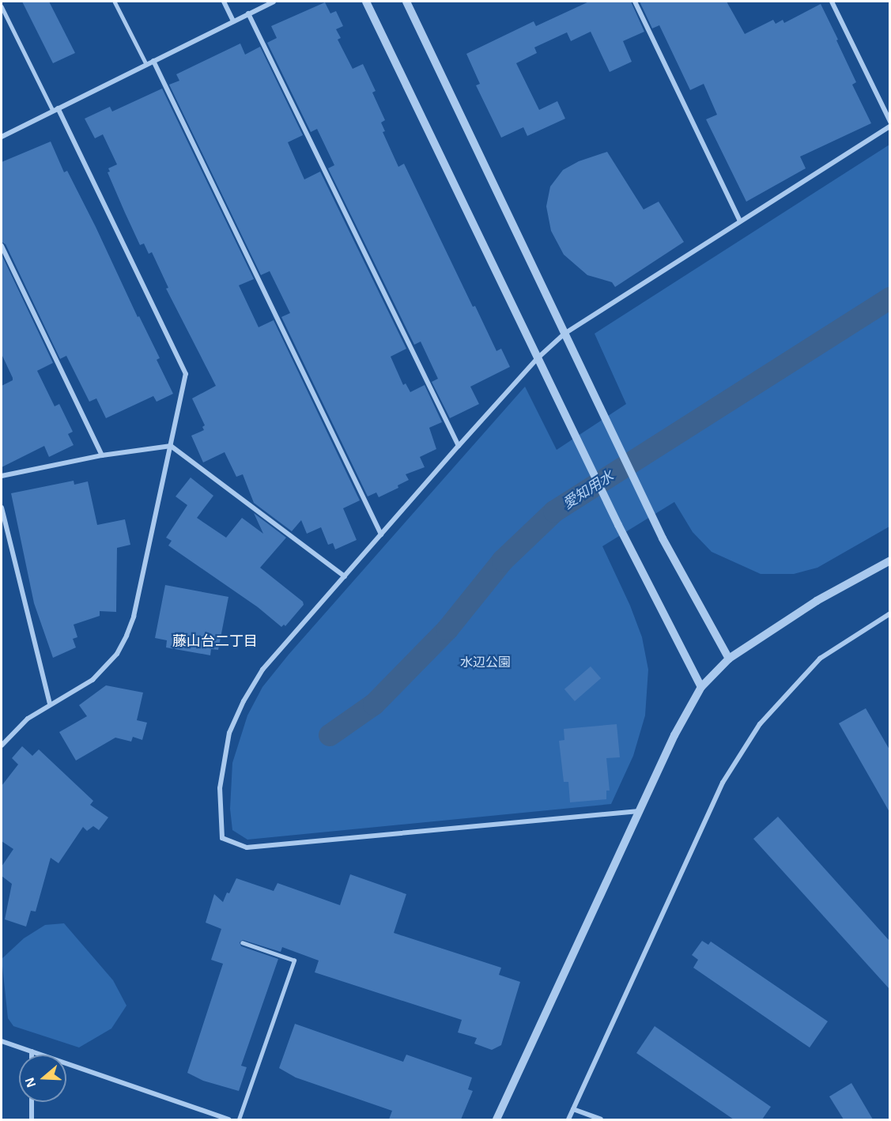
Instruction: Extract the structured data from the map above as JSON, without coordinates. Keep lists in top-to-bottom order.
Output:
{
  "districts": ["藤山台二丁目"],
  "water": ["愛知用水"],
  "parks": ["水辺公園"],
  "north": "left"
}
